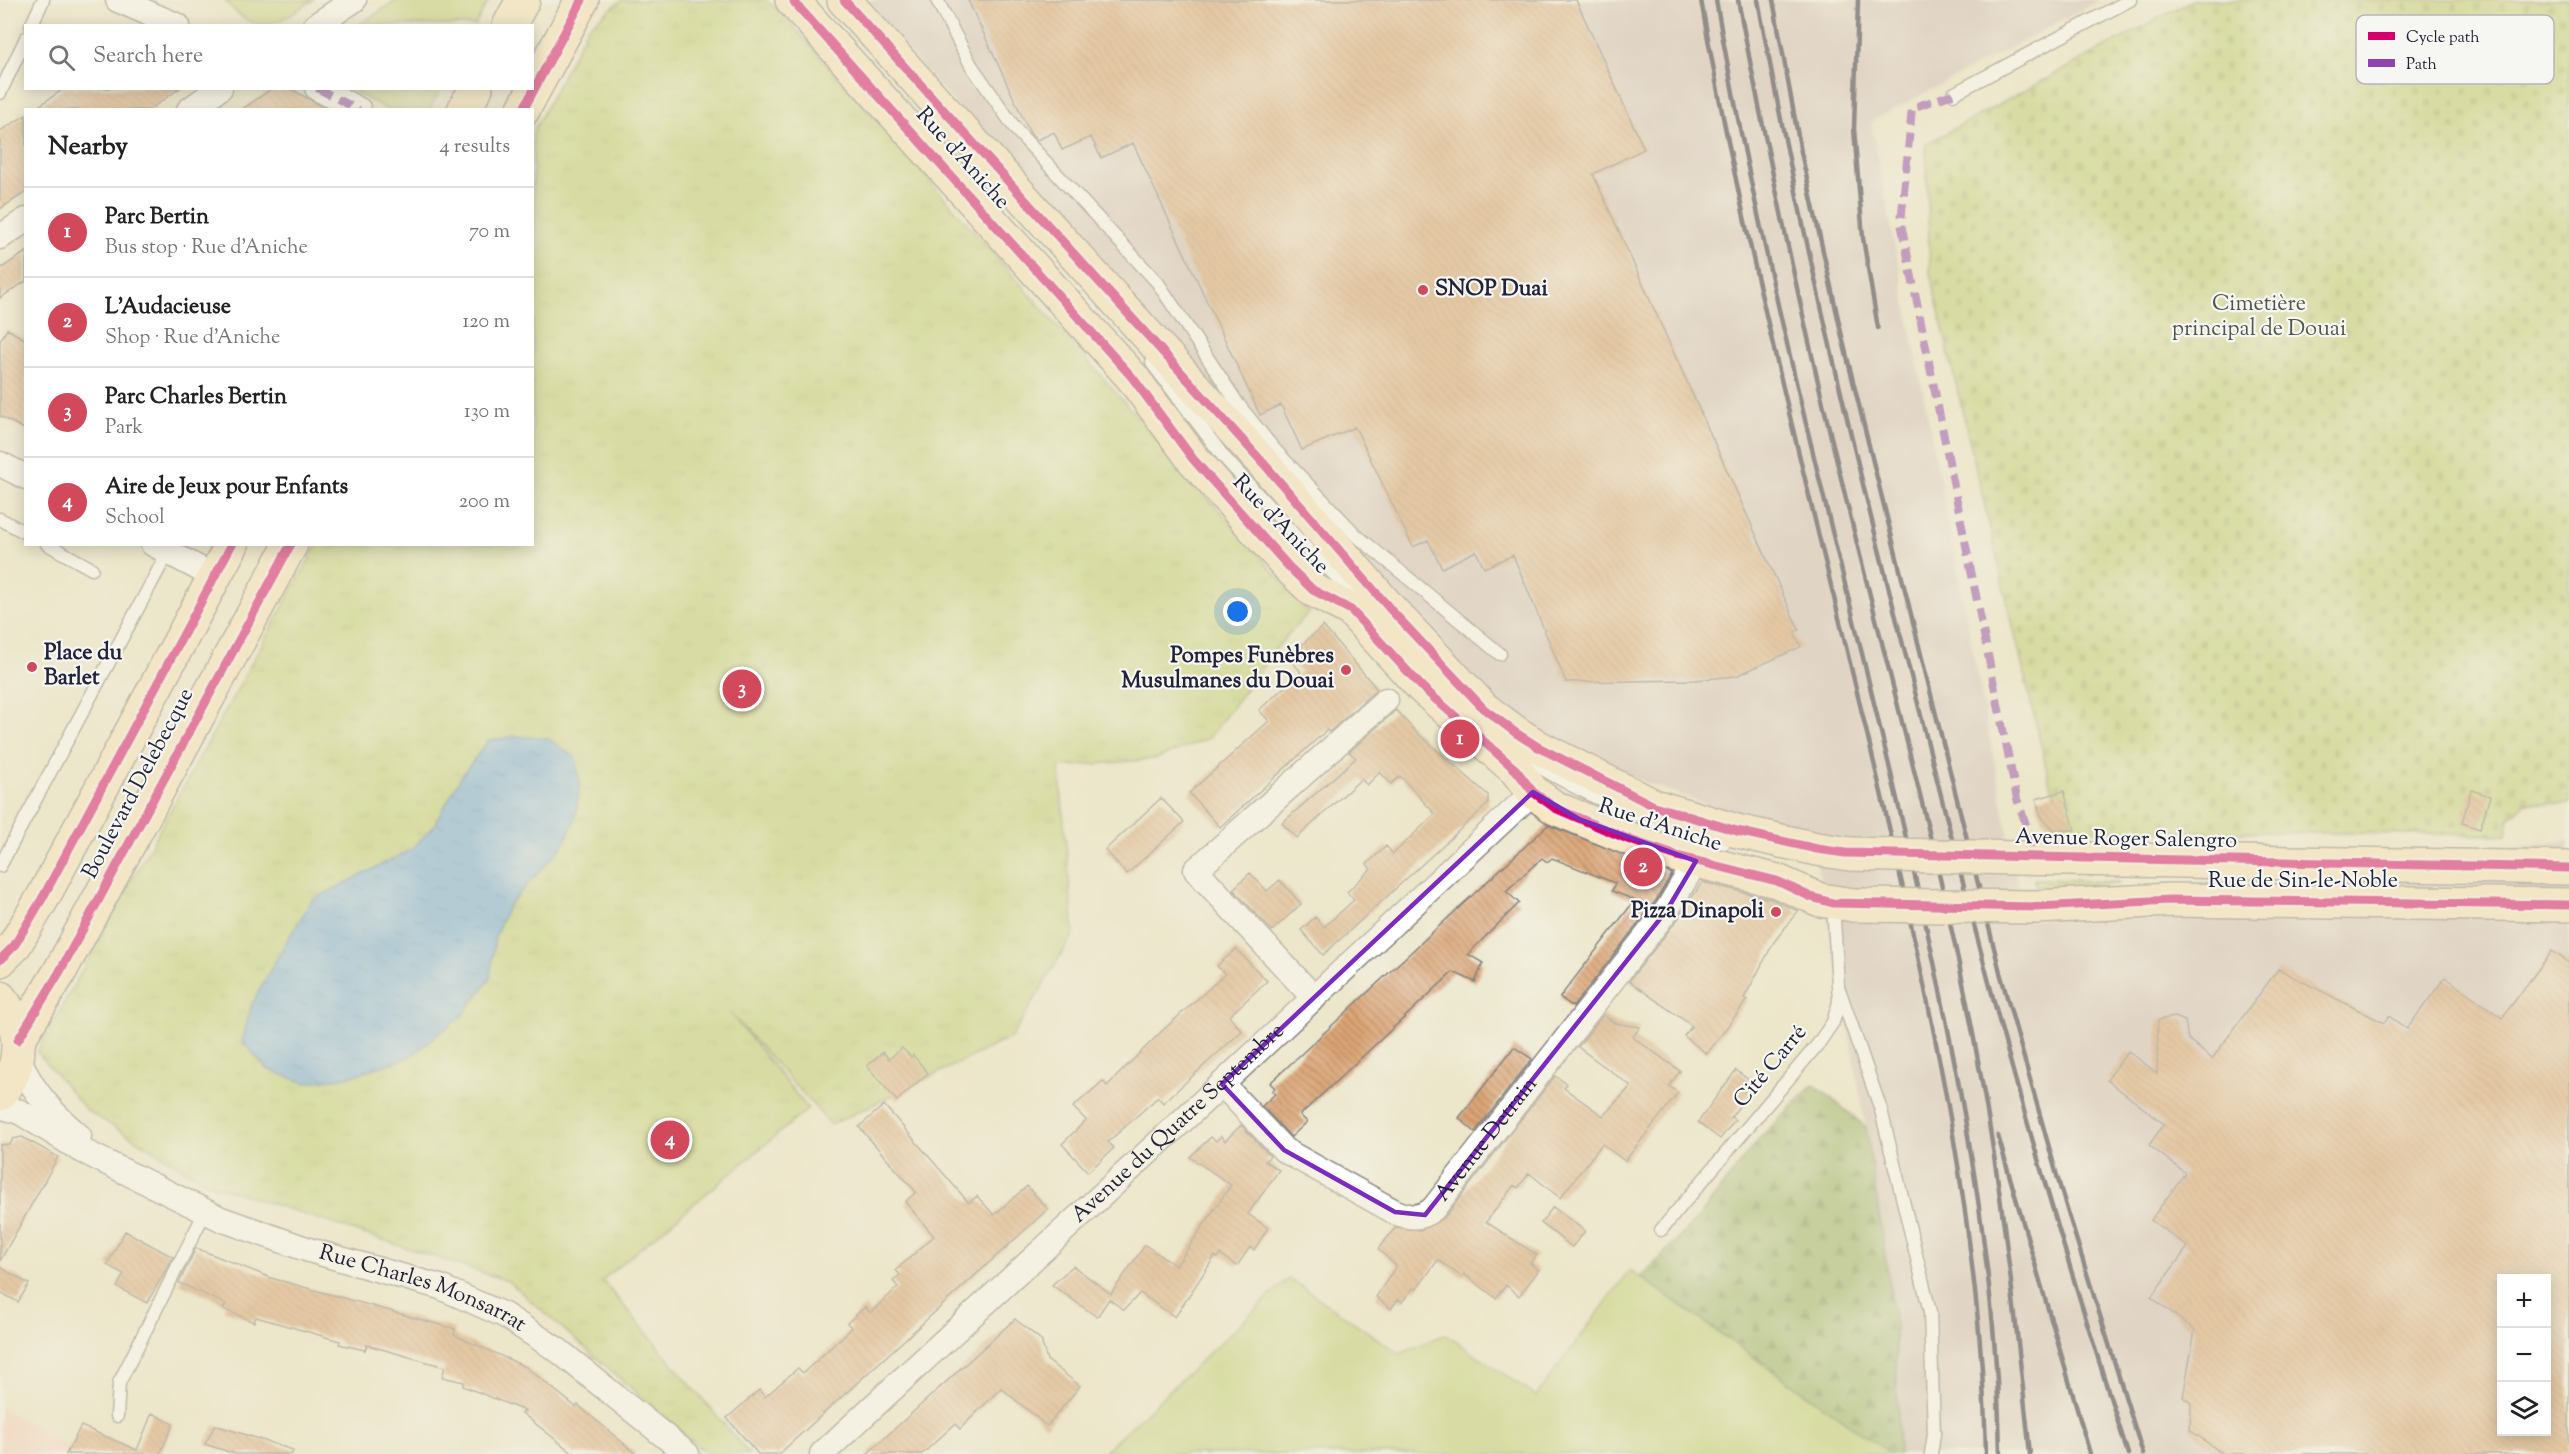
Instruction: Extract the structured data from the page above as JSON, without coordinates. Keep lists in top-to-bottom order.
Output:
{
  "streets": {
    "main road": [
      "Rue d'Aniche",
      "Boulevard Delebecque",
      "Avenue Roger Salengro",
      "Rue de Sin-le-Noble"
    ],
    "street": ["Avenue du Quatre Septembre", "Avenue Detrain", "Rue Charles Monsarrat"],
    "lane": ["Cité Carré"]
  },
  "crossings": [
    ["Rue d'Aniche", "Avenue Roger Salengro"],
    ["Rue d'Aniche", "Rue de Sin-le-Noble"],
    ["Rue d'Aniche", "Cité Carré"],
    ["Rue d'Aniche", "Avenue du Quatre Septembre"],
    ["Rue d'Aniche", "Avenue Detrain"],
    ["Boulevard Delebecque", "Rue Charles Monsarrat"],
    ["Avenue du Quatre Septembre", "Avenue Detrain"]
  ],
  "parks": ["Cimetière principal de Douai"],
  "places": [
    "SNOP Duai",
    "Place du Barlet",
    "Pompes Funèbres Musulmanes du Douai",
    "Pizza Dinapoli"
  ],
  "legend": ["Cycle path", "Path"],
  "page": {
    "search": "Search here",
    "heading": ["Nearby", "4 results"],
    "list": [
      {
        "mark": "1",
        "name": "Parc Bertin",
        "note": "Bus stop · Rue d'Aniche",
        "value": "70 m"
      },
      {
        "mark": "2",
        "name": "L'Audacieuse",
        "note": "Shop · Rue d'Aniche",
        "value": "120 m"
      },
      {
        "mark": "3",
        "name": "Parc Charles Bertin",
        "note": "Park",
        "value": "130 m"
      },
      {
        "mark": "4",
        "name": "Aire de Jeux pour Enfants",
        "note": "School",
        "value": "200 m"
      }
    ],
    "pins": [
      "3",
      "1",
      "2",
      "4"
    ],
    "map_buttons": ["+", "−"]
  }
}
